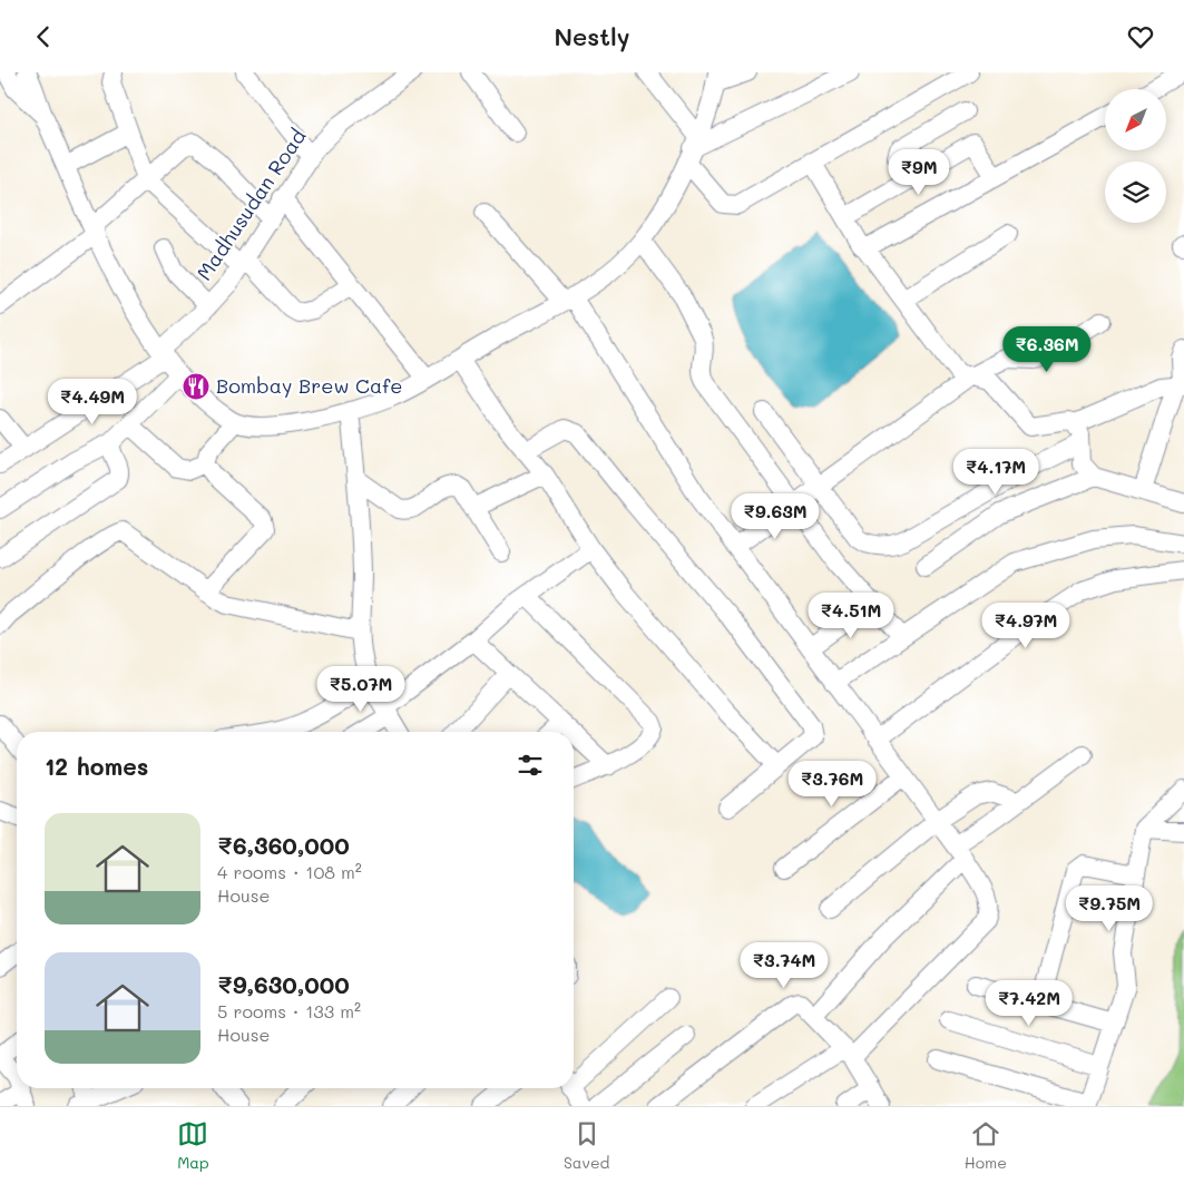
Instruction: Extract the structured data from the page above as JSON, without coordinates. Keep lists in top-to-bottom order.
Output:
{
  "streets": {
    "street": ["Madhusudan Road"]
  },
  "places": {
    "restaurant": ["Bombay Brew Cafe"]
  },
  "north": "bottom left",
  "page": {
    "header": "Nestly",
    "price": [
      "₹9M",
      "₹6.36M",
      "₹4.49M",
      "₹4.17M",
      "₹9.63M",
      "₹4.51M",
      "₹4.97M",
      "₹5.07M",
      "₹3.76M",
      "₹9.75M",
      "₹3.74M",
      "₹7.42M"
    ],
    "heading": "12 homes",
    "list": [
      {
        "name": "₹6,360,000",
        "note": "4 rooms · 108 m² · House"
      },
      {
        "name": "₹9,630,000",
        "note": "5 rooms · 133 m² · House"
      }
    ],
    "tabs": ["Map", "Saved", "Home"]
  }
}
